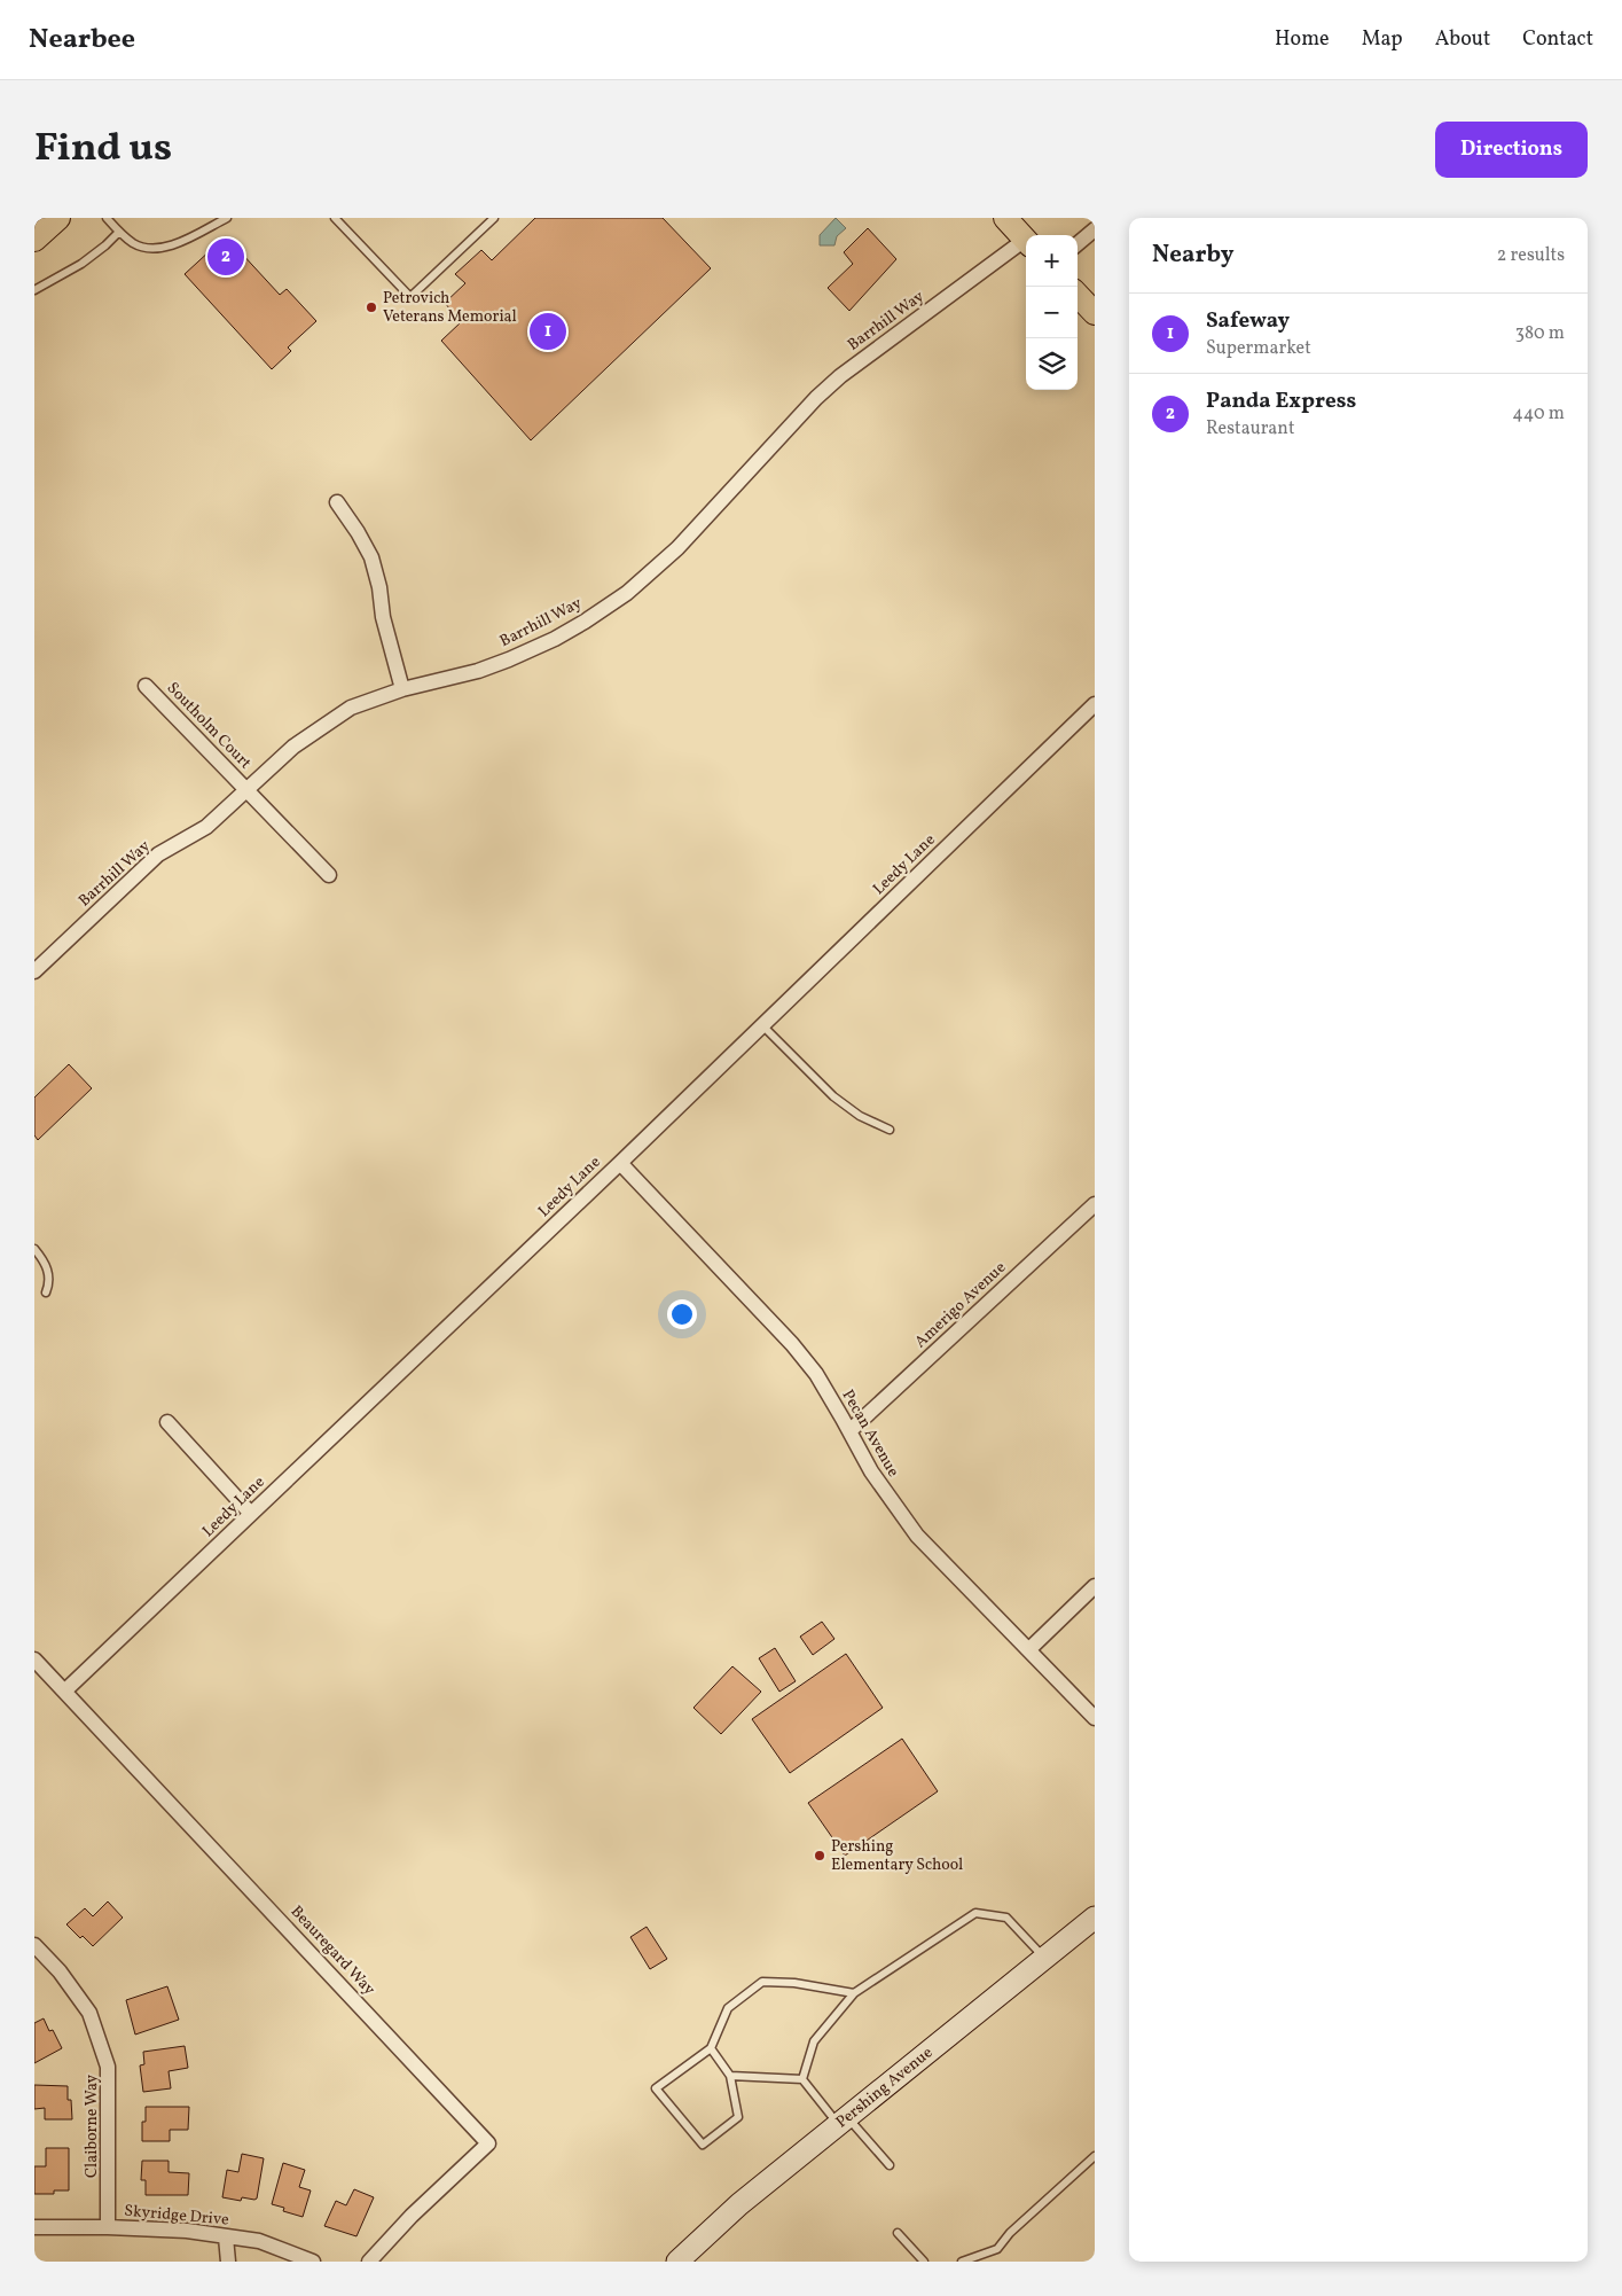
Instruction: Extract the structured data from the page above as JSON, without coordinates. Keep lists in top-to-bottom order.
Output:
{
  "streets": {
    "street": [
      "Barrhill Way",
      "Southolm Court",
      "Leedy Lane",
      "Amerigo Avenue",
      "Pecan Avenue",
      "Beauregard Way",
      "Pershing Avenue",
      "Claiborne Way",
      "Skyridge Drive"
    ]
  },
  "crossings": [
    ["Barrhill Way", "Southolm Court"],
    ["Leedy Lane", "Pecan Avenue"],
    ["Leedy Lane", "Beauregard Way"],
    ["Amerigo Avenue", "Pecan Avenue"],
    ["Claiborne Way", "Skyridge Drive"]
  ],
  "places": ["Petrovich Veterans Memorial", "Pershing Elementary School"],
  "page": {
    "header": "Nearbee",
    "nav": [
      "Home",
      "Map",
      "About",
      "Contact"
    ],
    "title": "Find us",
    "buttons": "Directions",
    "heading": ["Nearby", "2 results"],
    "map_buttons": ["+", "−"],
    "pins": ["2", "1"],
    "list": [
      {
        "mark": "1",
        "name": "Safeway",
        "note": "Supermarket",
        "value": "380 m"
      },
      {
        "mark": "2",
        "name": "Panda Express",
        "note": "Restaurant",
        "value": "440 m"
      }
    ]
  }
}
